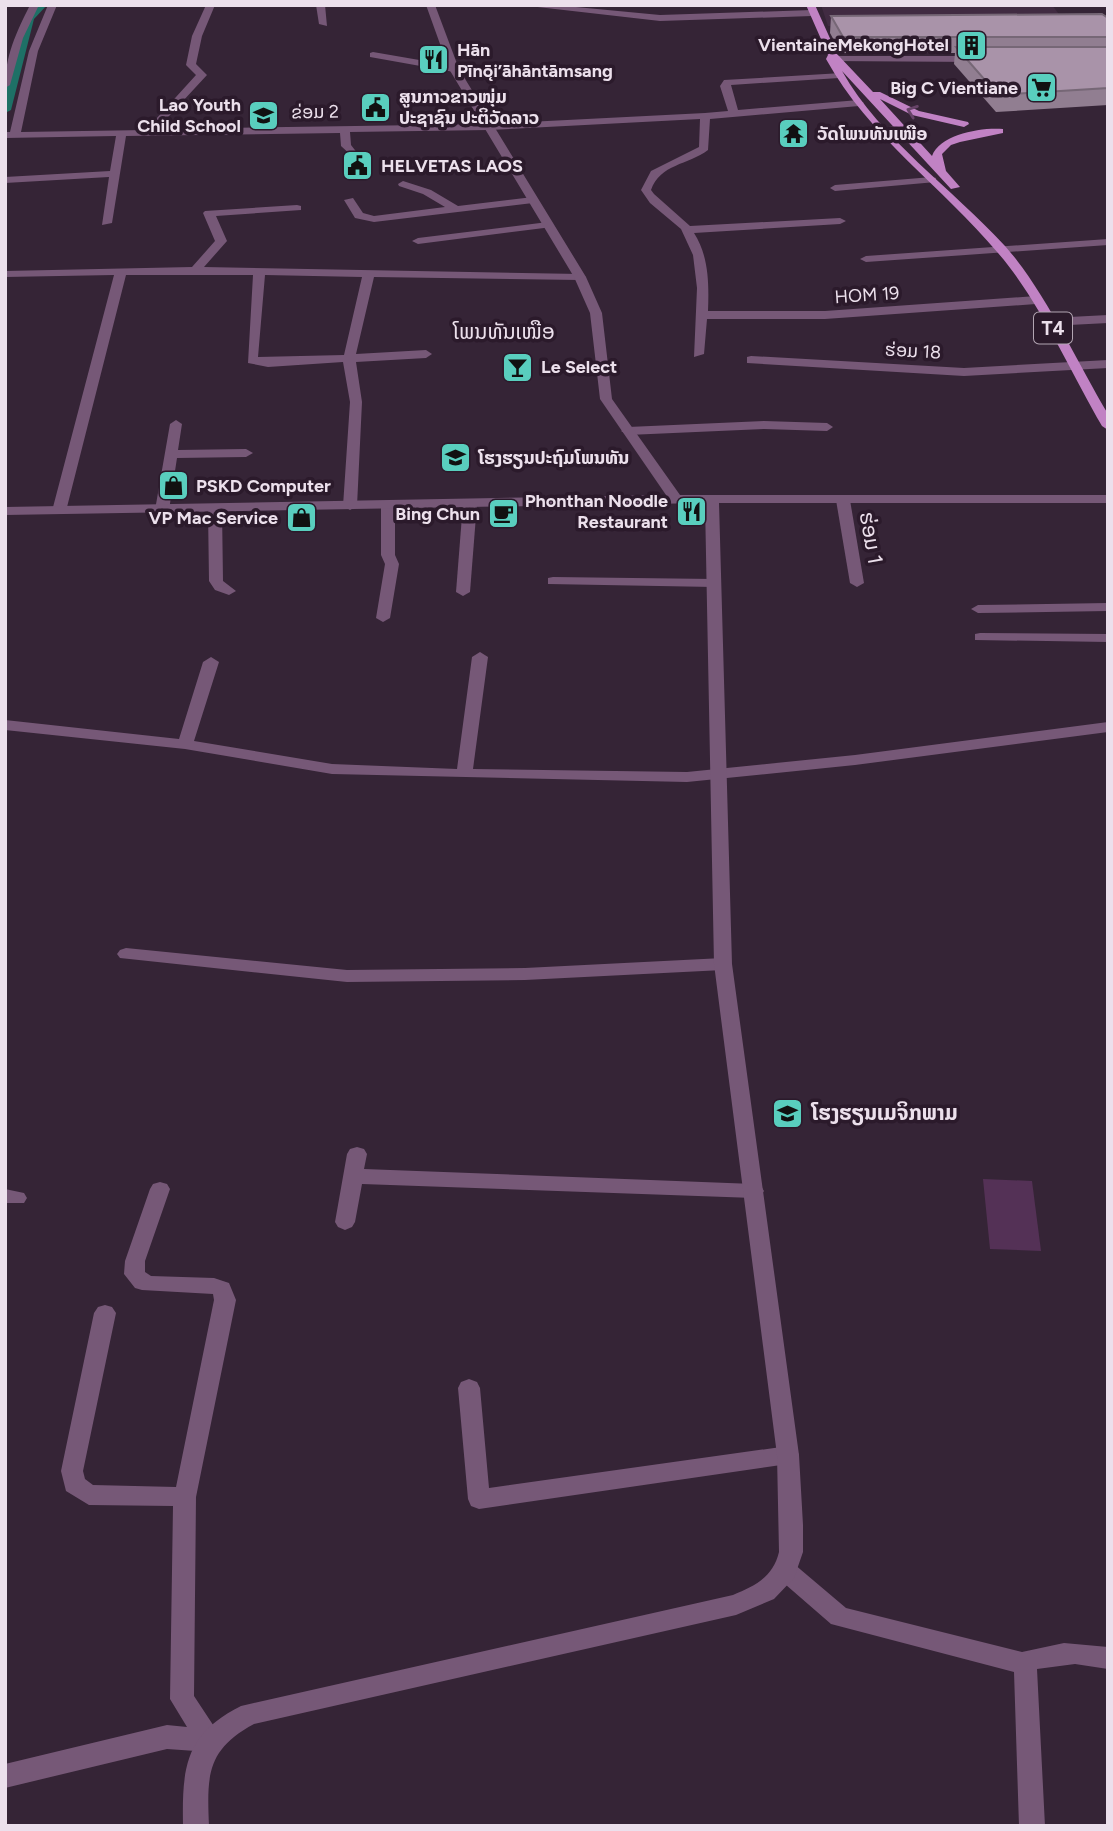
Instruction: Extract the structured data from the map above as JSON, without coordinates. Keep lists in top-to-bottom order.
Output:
{
  "streets": {
    "main road": ["T4"],
    "street": [
      "ຂ່ອມ 2",
      "HOM 19",
      "ຮ່ອມ 18",
      "ຮ່ອມ 1"
    ]
  },
  "crossings": [
    ["ຂ່ອມ 2", "T4"],
    ["HOM 19", "T4"],
    ["T4", "ຮ່ອມ 18"]
  ],
  "districts": ["ໂພນທັນເໜືອ"],
  "places": {
    "building": ["VientaineMekongHotel"],
    "restaurant": ["Hān Pīnǭi’āhāntāmsang", "Phonthan Noodle Restaurant"],
    "supermarket": ["Big C Vientiane"],
    "public building": ["ສູນກາວຂາວໜຸ່ມ ປະຊາຊົນ ປະຕິວັດລາວ", "HELVETAS LAOS"],
    "school or university": ["Lao Youth Child School", "ໂຮງຮຽນປະຖົມໂພນທັນ", "ໂຮງຮຽນເມຈິກພາມ"],
    "temple": ["ວັດໂພນທັນເໜືອ"],
    "bar": ["Le Select"],
    "shop": ["PSKD Computer", "VP Mac Service"],
    "cafe": ["Bing Chun"]
  }
}
